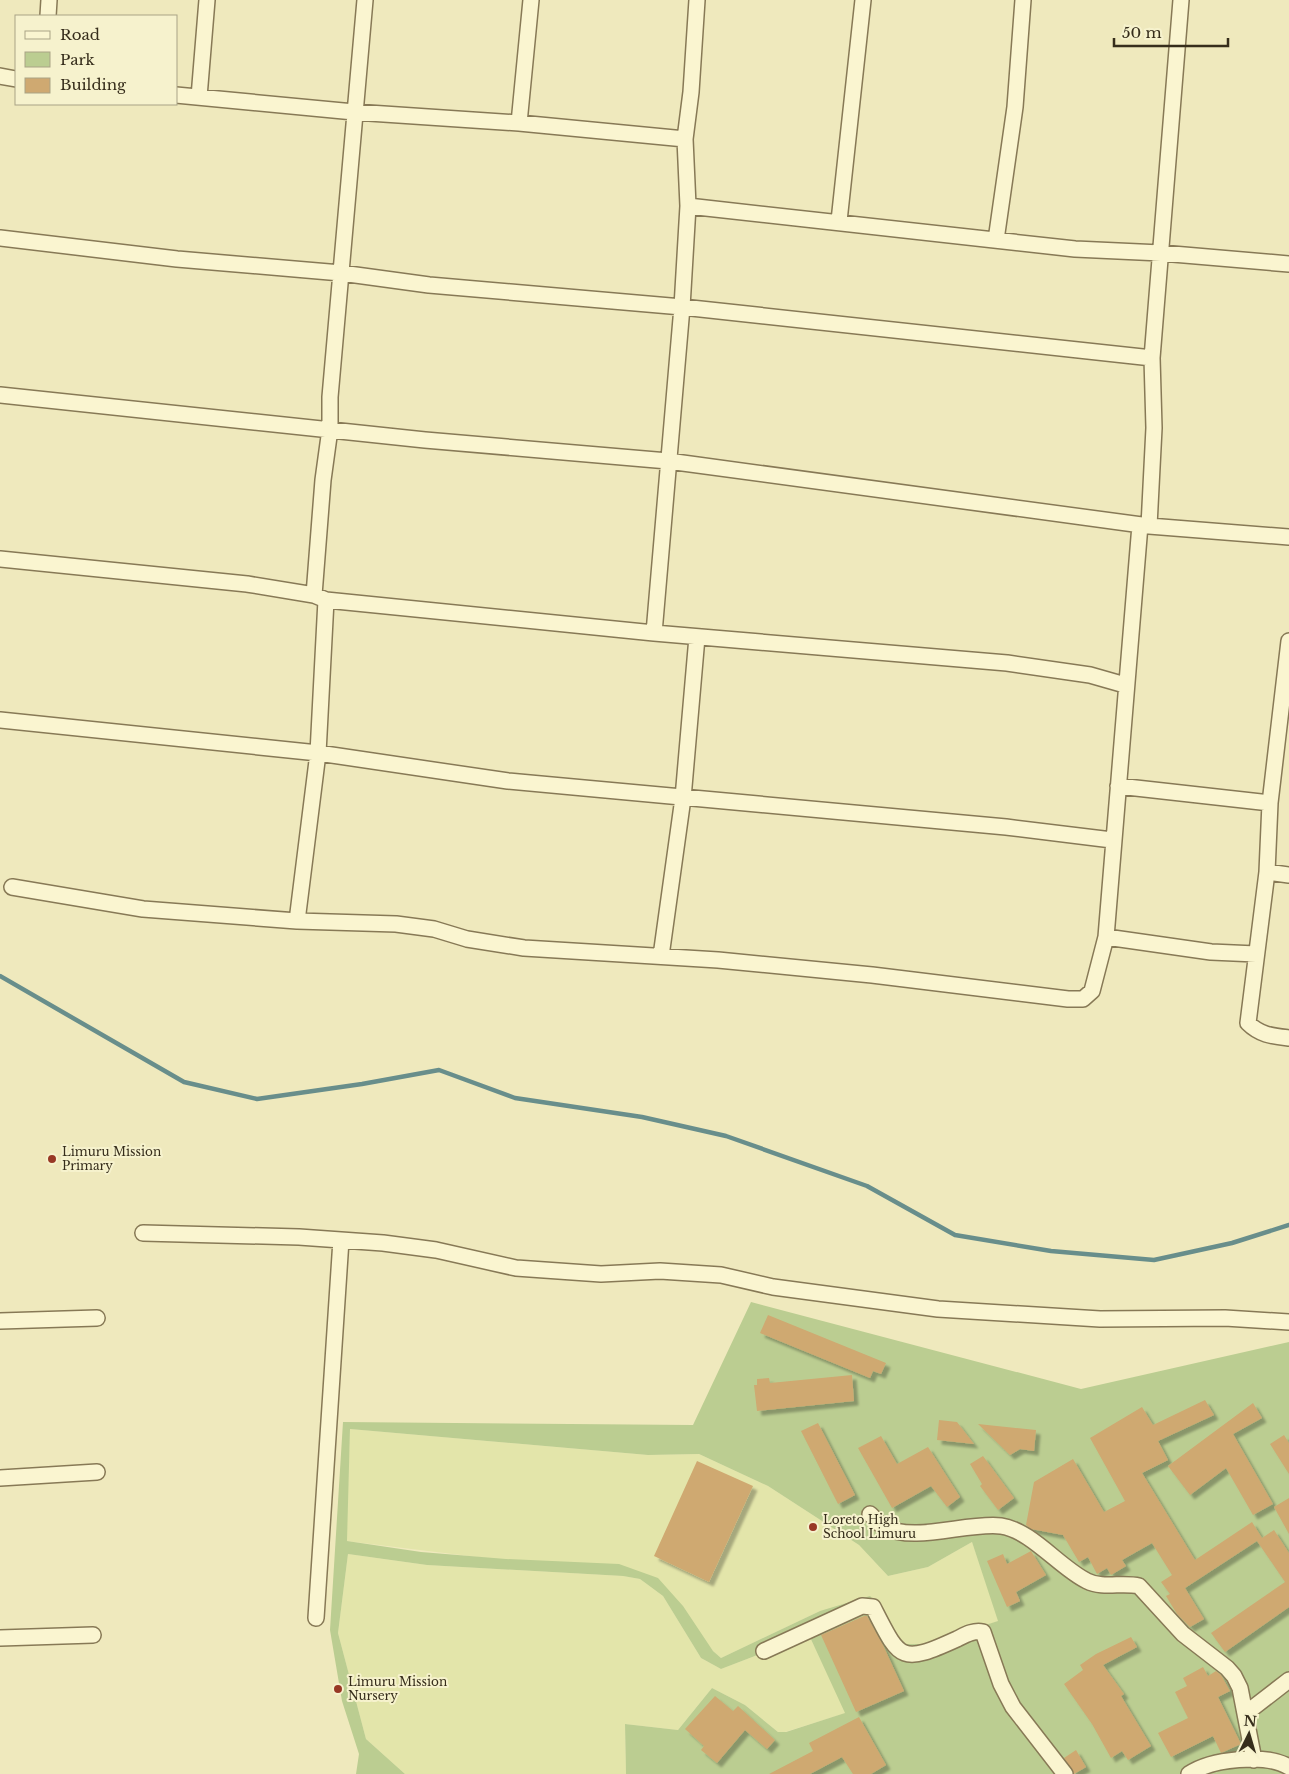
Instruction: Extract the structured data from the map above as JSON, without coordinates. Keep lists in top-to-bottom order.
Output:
{
  "places": ["Limuru Mission Primary", "Loreto High School Limuru", "Limuru Mission Nursery"],
  "legend": ["Road", "Park", "Building"],
  "scale_bar": "50 m",
  "north": "top"
}
